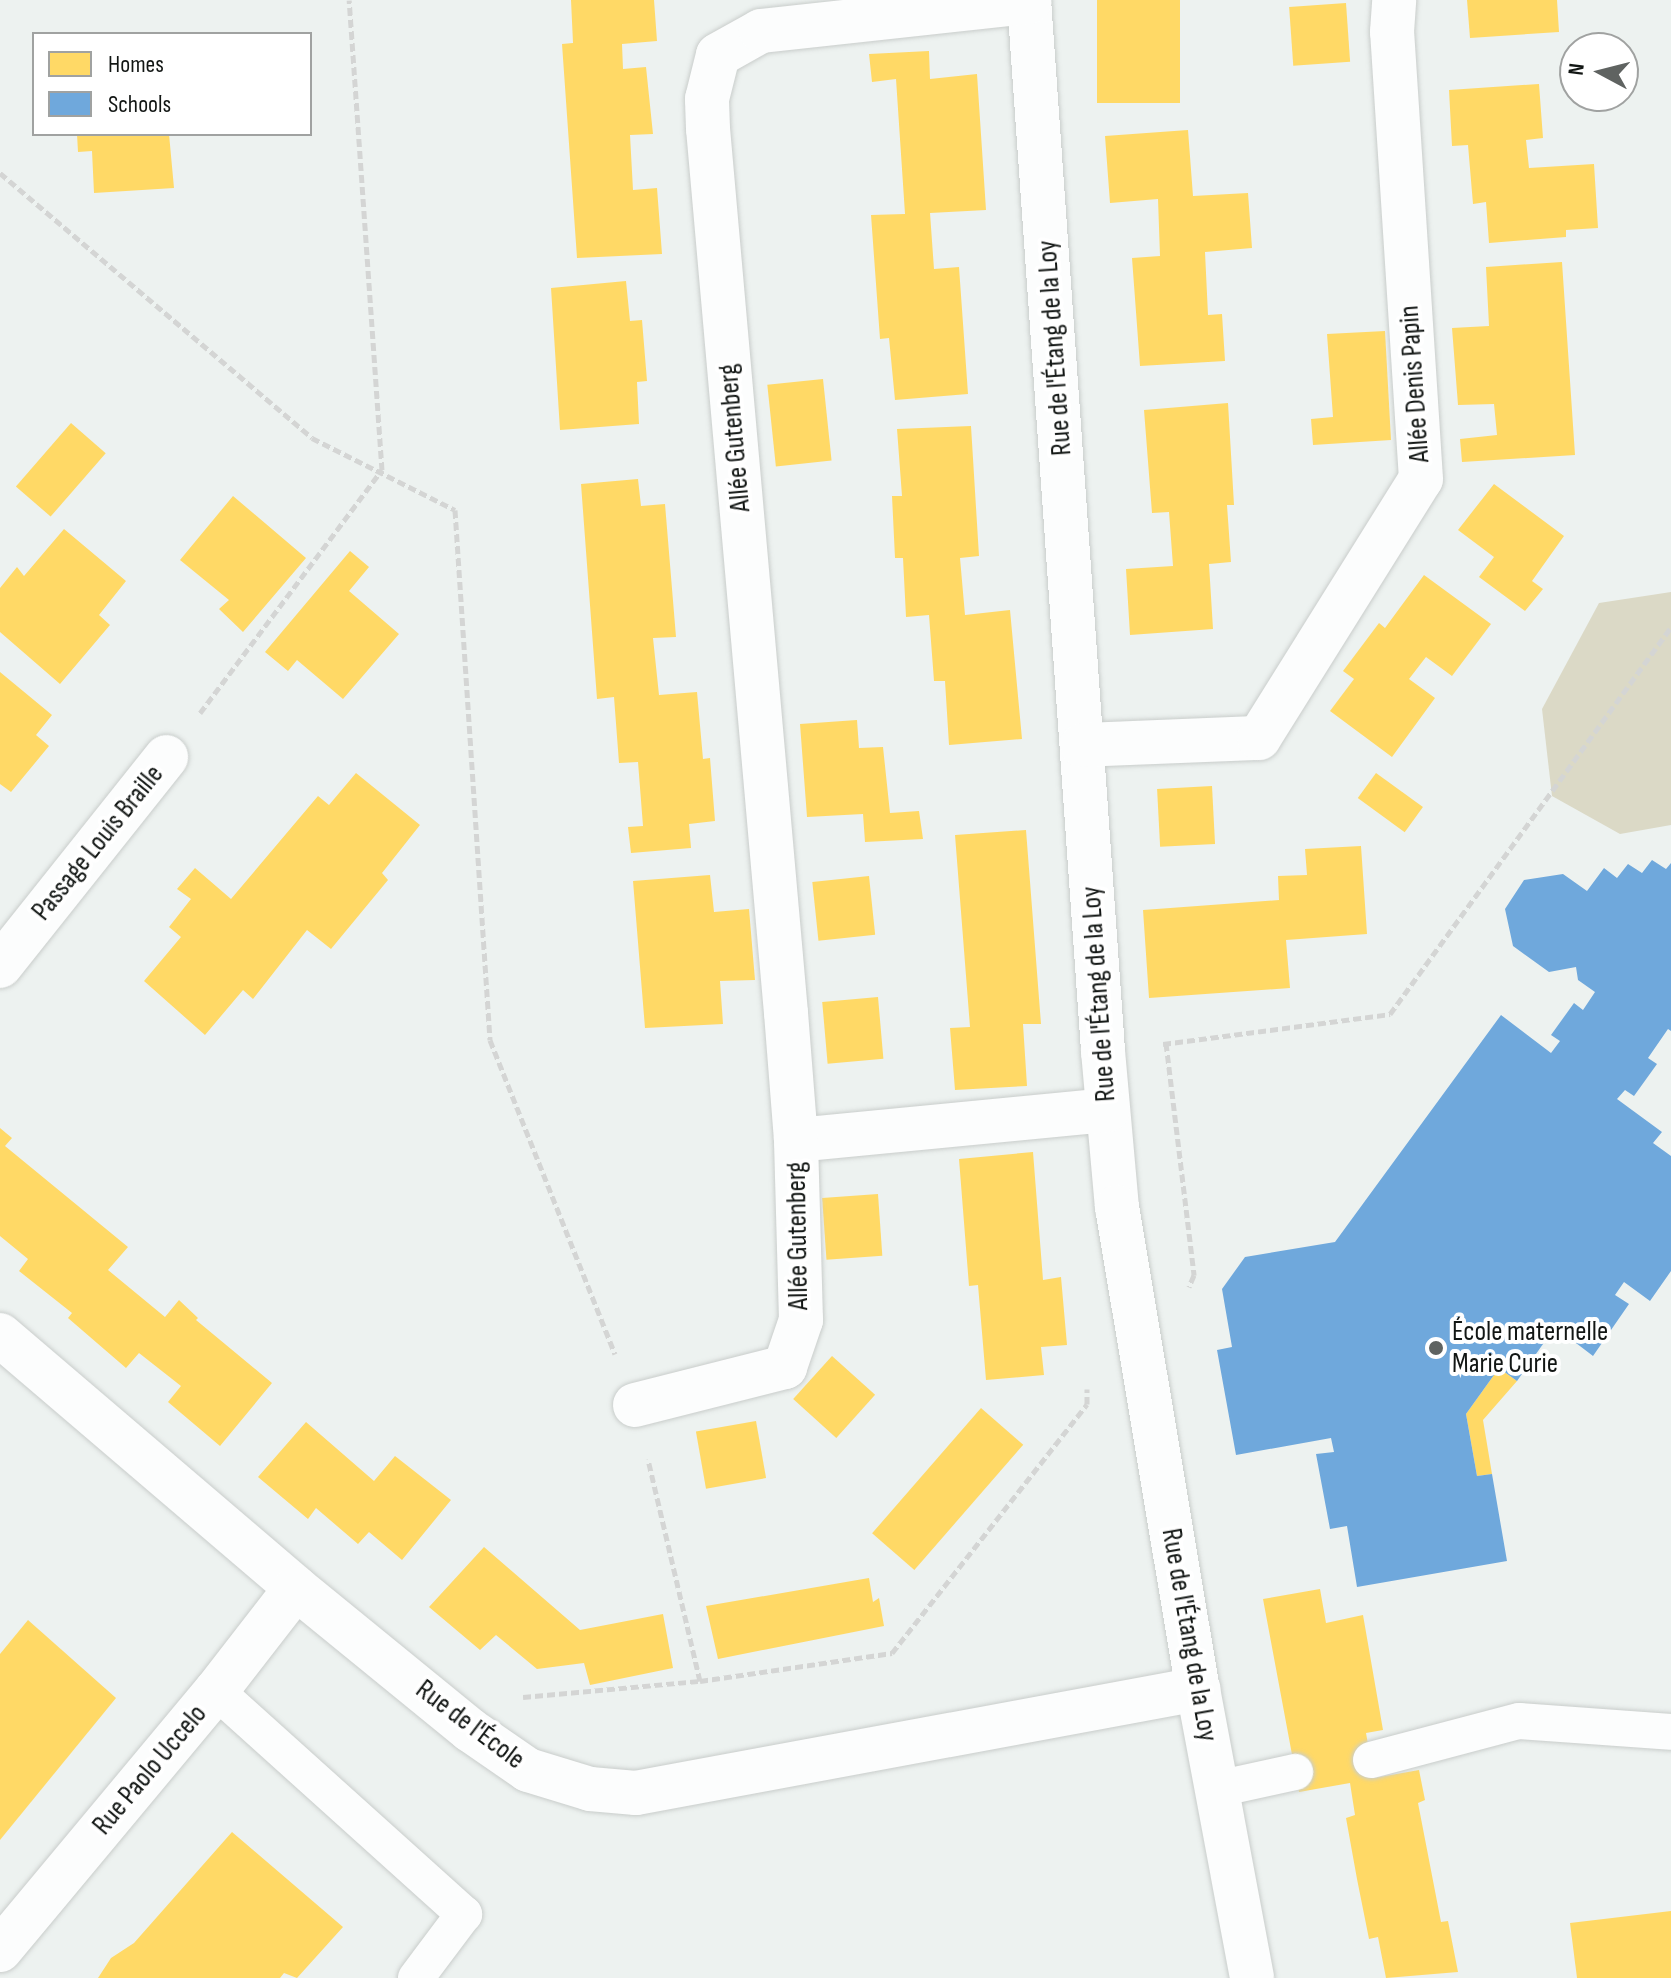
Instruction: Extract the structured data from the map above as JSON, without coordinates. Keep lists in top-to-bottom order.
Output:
{
  "streets": {
    "street": [
      "Rue de l'Étang de la Loy",
      "Allée Denis Papin",
      "Allée Gutenberg",
      "Passage Louis Braille",
      "Rue de l'École",
      "Rue Paolo Uccelo"
    ]
  },
  "crossings": [
    ["Rue de l'Étang de la Loy", "Allée Denis Papin"],
    ["Rue de l'Étang de la Loy", "Allée Gutenberg"],
    ["Rue de l'Étang de la Loy", "Rue de l'École"],
    ["Rue de l'École", "Rue Paolo Uccelo"]
  ],
  "places": ["École maternelle Marie Curie"],
  "legend": ["Homes", "Schools"],
  "north": "left"
}
